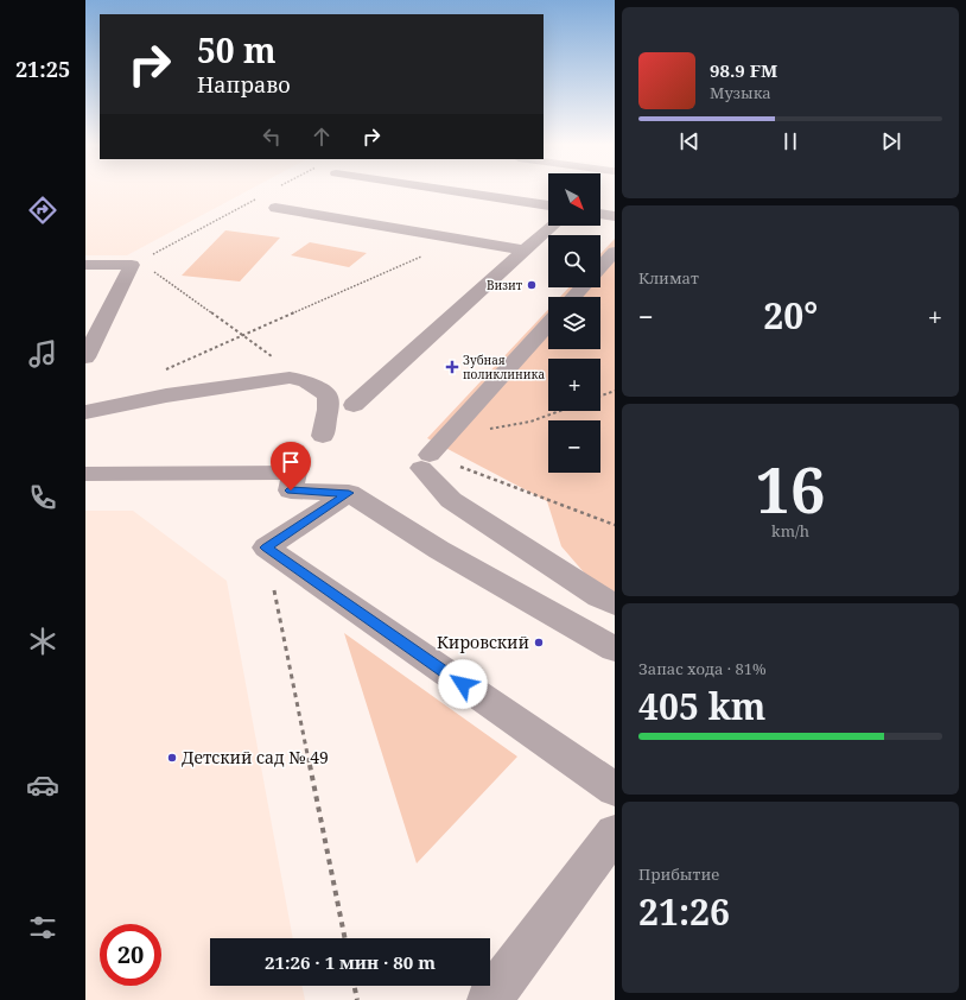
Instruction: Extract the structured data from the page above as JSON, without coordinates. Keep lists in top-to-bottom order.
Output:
{
  "places": {
    "other": ["Визит", "Кировский", "Детский сад № 49"],
    "health": ["Зубная поликлиника"]
  },
  "north": "bottom right",
  "page": {
    "tabs": "21:25",
    "turn": ["50 m", "Направо"],
    "song": ["98.9 FM", "Музыка"],
    "map_buttons": ["+", "−"],
    "tile": [
      "Климат",
      ["16", "km/h"],
      ["Запас хода · 81%", "405 km"],
      ["Прибытие", "21:26"]
    ],
    "heat": ["−", "20°", "+"],
    "limit": "20",
    "trip": "21:26 · 1 мин · 80 m"
  }
}
